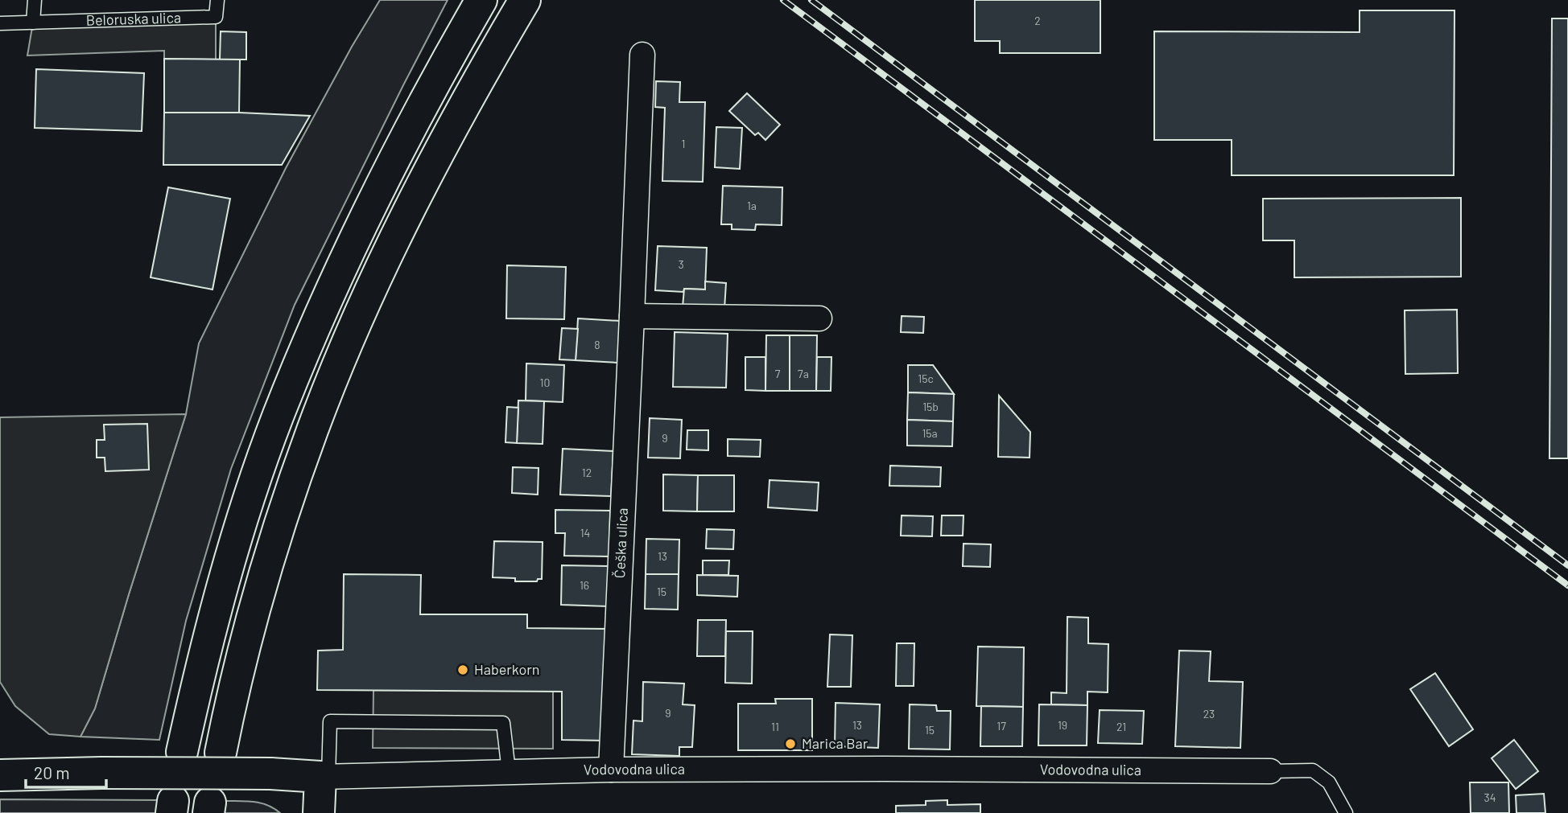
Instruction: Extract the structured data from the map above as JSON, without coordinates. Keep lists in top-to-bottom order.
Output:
{
  "streets": {
    "main road": ["Vodovodna ulica"],
    "street": ["Češka ulica"],
    "lane": ["Beloruska ulica"]
  },
  "crossings": [
    ["Češka ulica", "Vodovodna ulica"]
  ],
  "places": ["Haberkorn", "Marica Bar"],
  "house_numbers": [
    "2",
    "1",
    "1a",
    "3",
    "8",
    "7",
    "7a",
    "15c",
    "10",
    "15b",
    "15a",
    "9",
    "12",
    "14",
    "13",
    "16",
    "15",
    "9",
    "23",
    "13",
    "19",
    "17",
    "11",
    "21",
    "15",
    "34"
  ],
  "scale_bar": "20 m"
}
